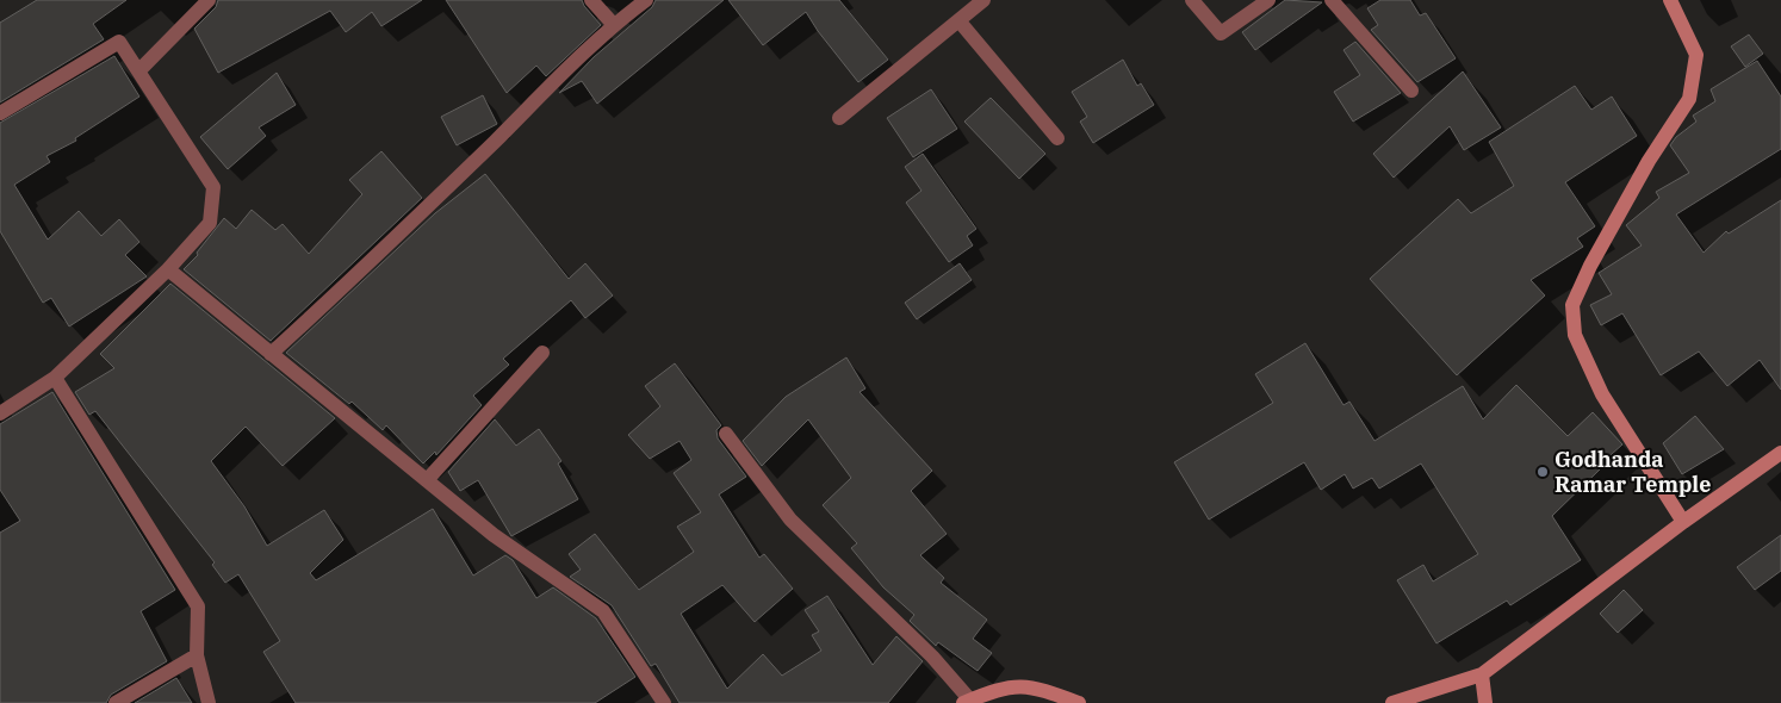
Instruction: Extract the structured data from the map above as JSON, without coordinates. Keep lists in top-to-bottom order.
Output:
{
  "places": ["Godhanda Ramar Temple"]
}
